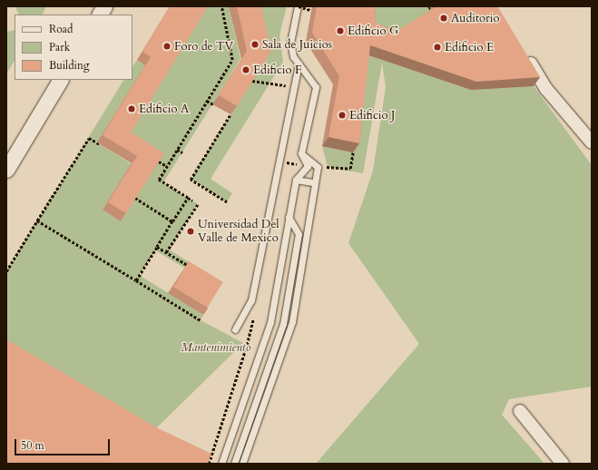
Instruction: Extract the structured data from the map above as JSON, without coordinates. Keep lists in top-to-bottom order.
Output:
{
  "parks": ["Mantenimiento"],
  "places": [
    "Auditorio",
    "Edificio G",
    "Sala de Juicios",
    "Foro de TV",
    "Edificio E",
    "Edificio F",
    "Edificio A",
    "Edificio J",
    "Universidad Del Valle de Mexico"
  ],
  "legend": ["Road", "Park", "Building"],
  "scale_bar": "50 m"
}
